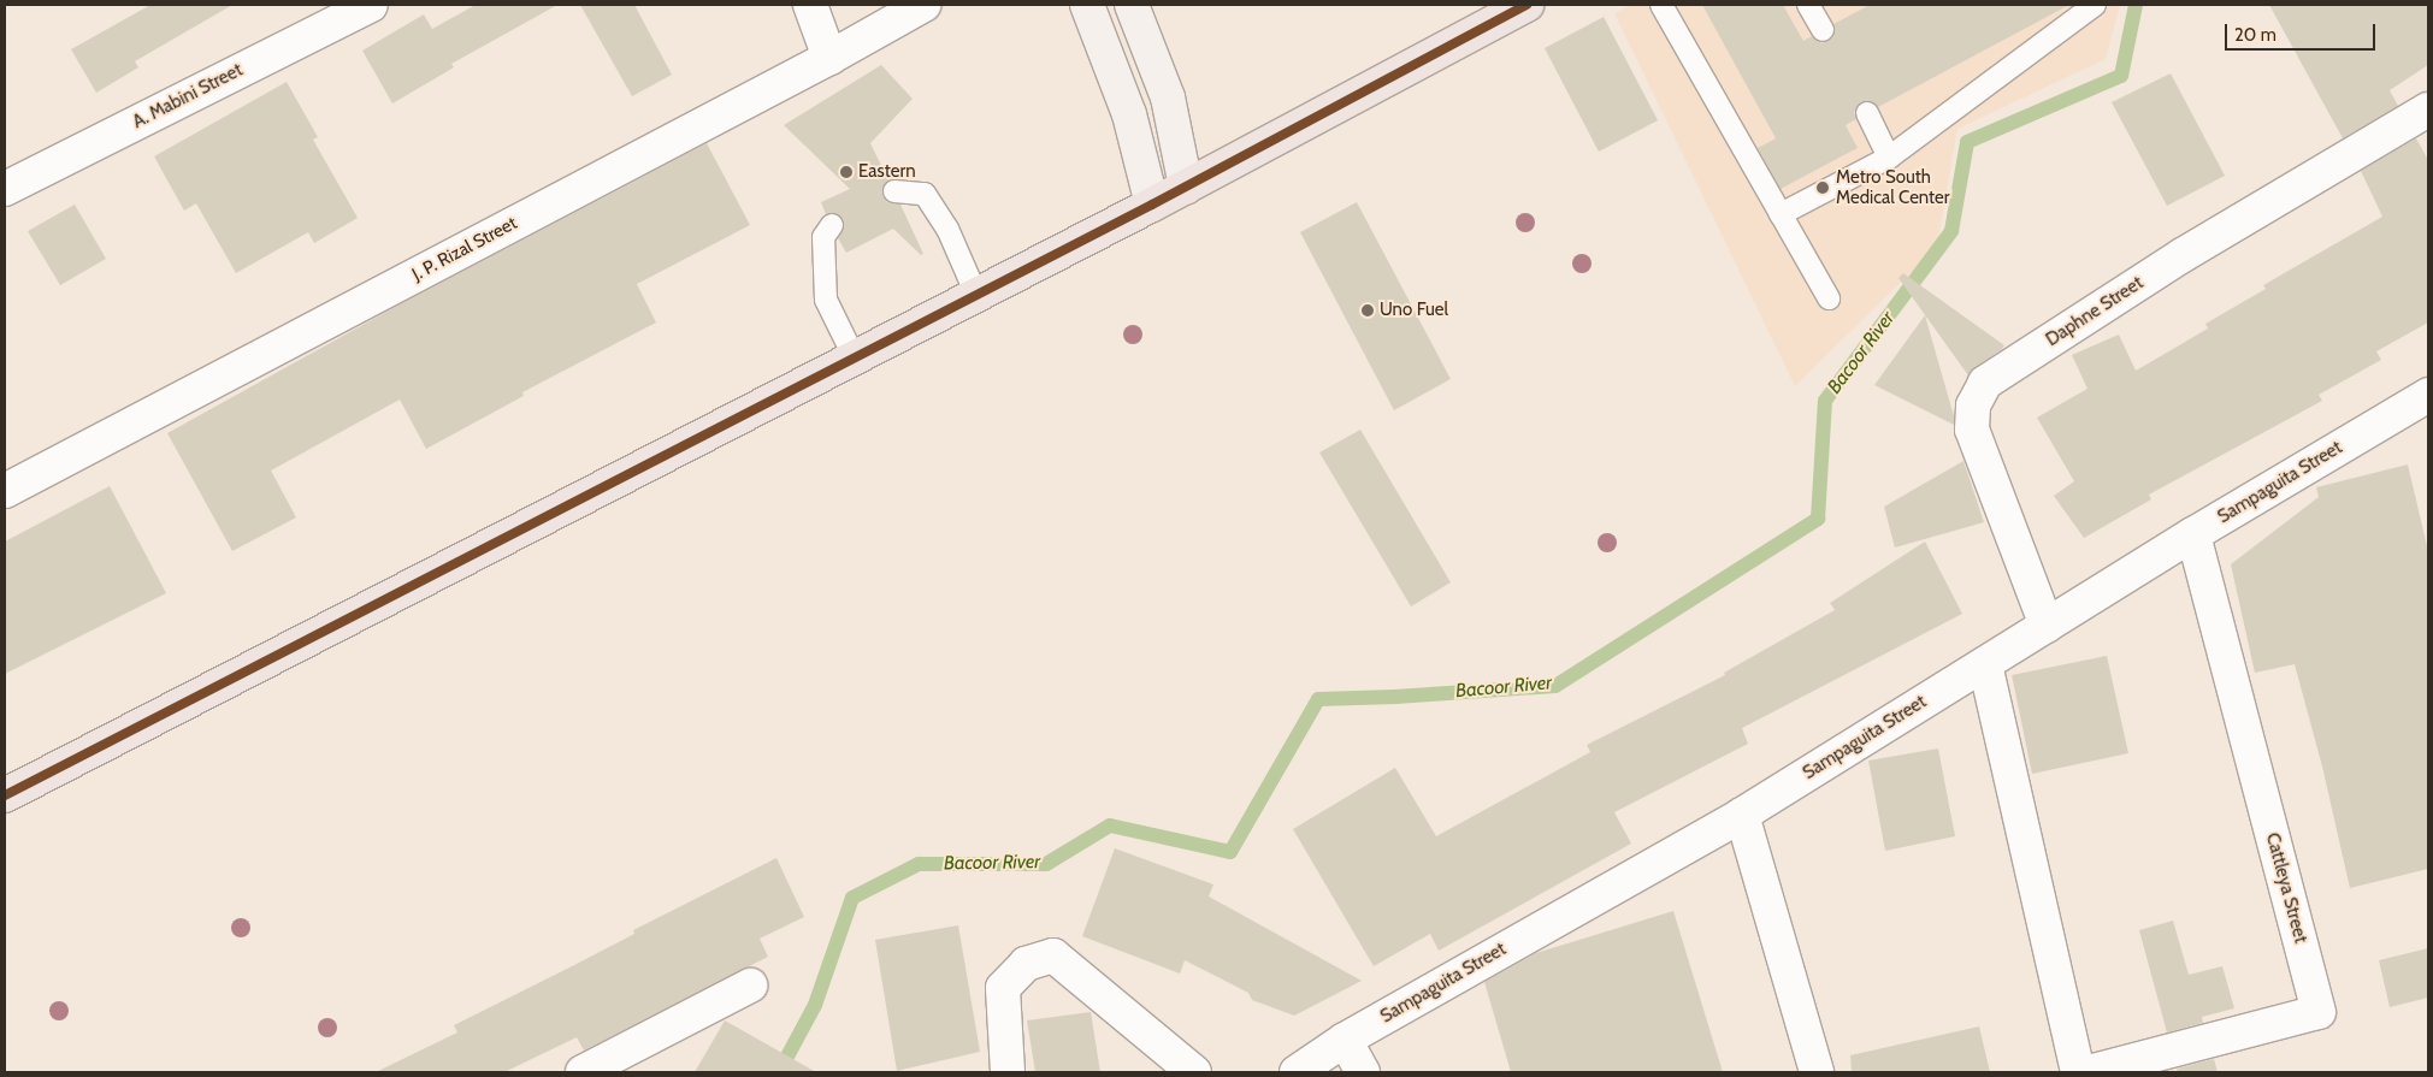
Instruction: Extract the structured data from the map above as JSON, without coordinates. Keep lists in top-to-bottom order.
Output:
{
  "streets": {
    "street": [
      "A. Mabini Street",
      "J. P. Rizal Street",
      "Daphne Street",
      "Sampaguita Street",
      "Cattleya Street"
    ]
  },
  "crossings": [
    ["Daphne Street", "Sampaguita Street"],
    ["Sampaguita Street", "Cattleya Street"]
  ],
  "water": ["Bacoor River"],
  "places": ["Eastern", "Metro South Medical Center", "Uno Fuel"],
  "scale_bar": "20 m"
}
